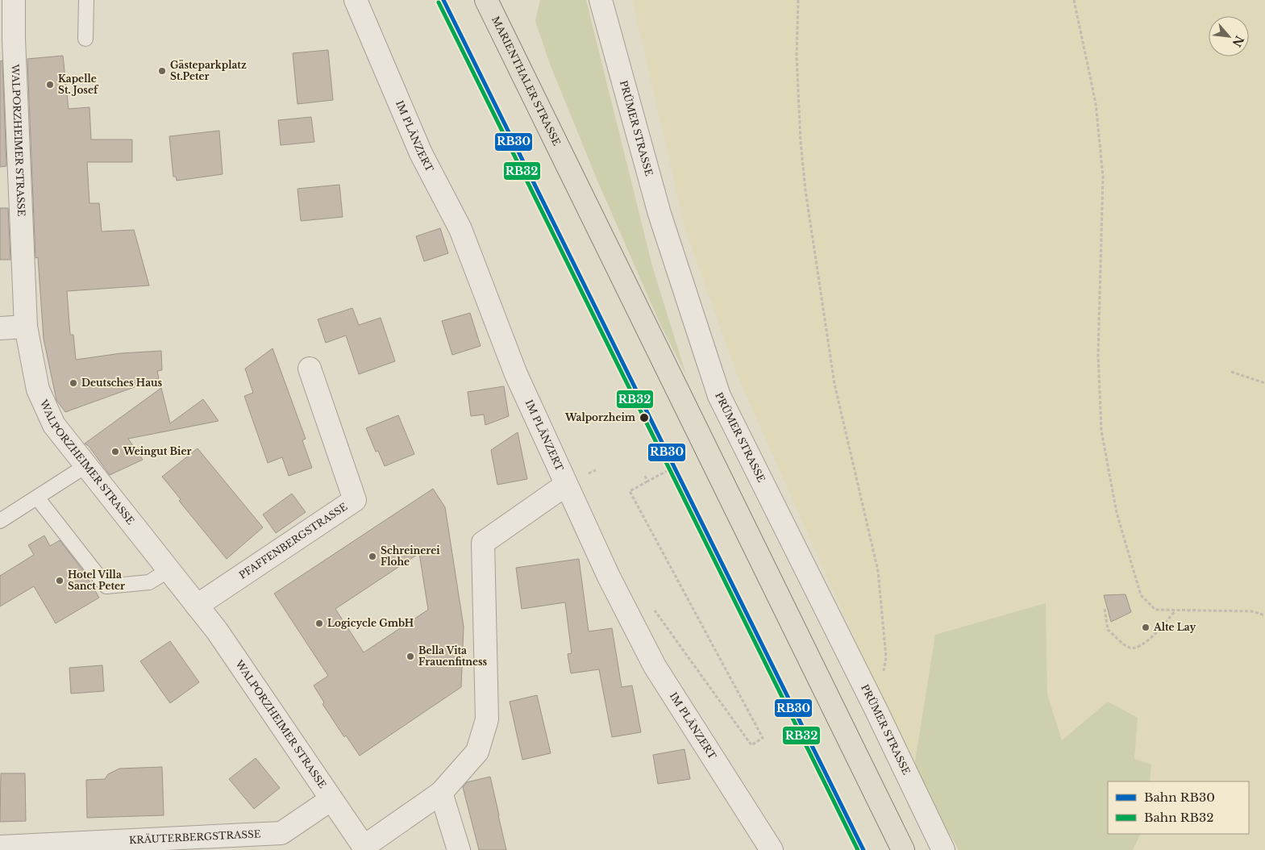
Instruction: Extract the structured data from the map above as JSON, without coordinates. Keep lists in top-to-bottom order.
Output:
{
  "streets": {
    "main road": ["MARIENTHALER STRASSE"],
    "street": [
      "PRÜMER STRASSE",
      "IM PLÄNZERT",
      "WALPORZHEIMER STRASSE",
      "PFAFFENBERGSTRASSE",
      "KRÄUTERBERGSTRASSE"
    ]
  },
  "crossings": [
    ["WALPORZHEIMER STRASSE", "PFAFFENBERGSTRASSE"],
    ["WALPORZHEIMER STRASSE", "KRÄUTERBERGSTRASSE"]
  ],
  "places": [
    "Gästeparkplatz St.Peter",
    "Kapelle St. Josef",
    "Deutsches Haus",
    "Walporzheim",
    "Weingut Bier",
    "Schreinerei Flohe",
    "Hotel Villa Sanct Peter",
    "Logicycle GmbH",
    "Alte Lay",
    "Bella Vita Frauenfitness"
  ],
  "lines": ["rail line RB30", "rail line RB32"],
  "legend": ["Bahn RB30", "Bahn RB32"],
  "north": "bottom right"
}
